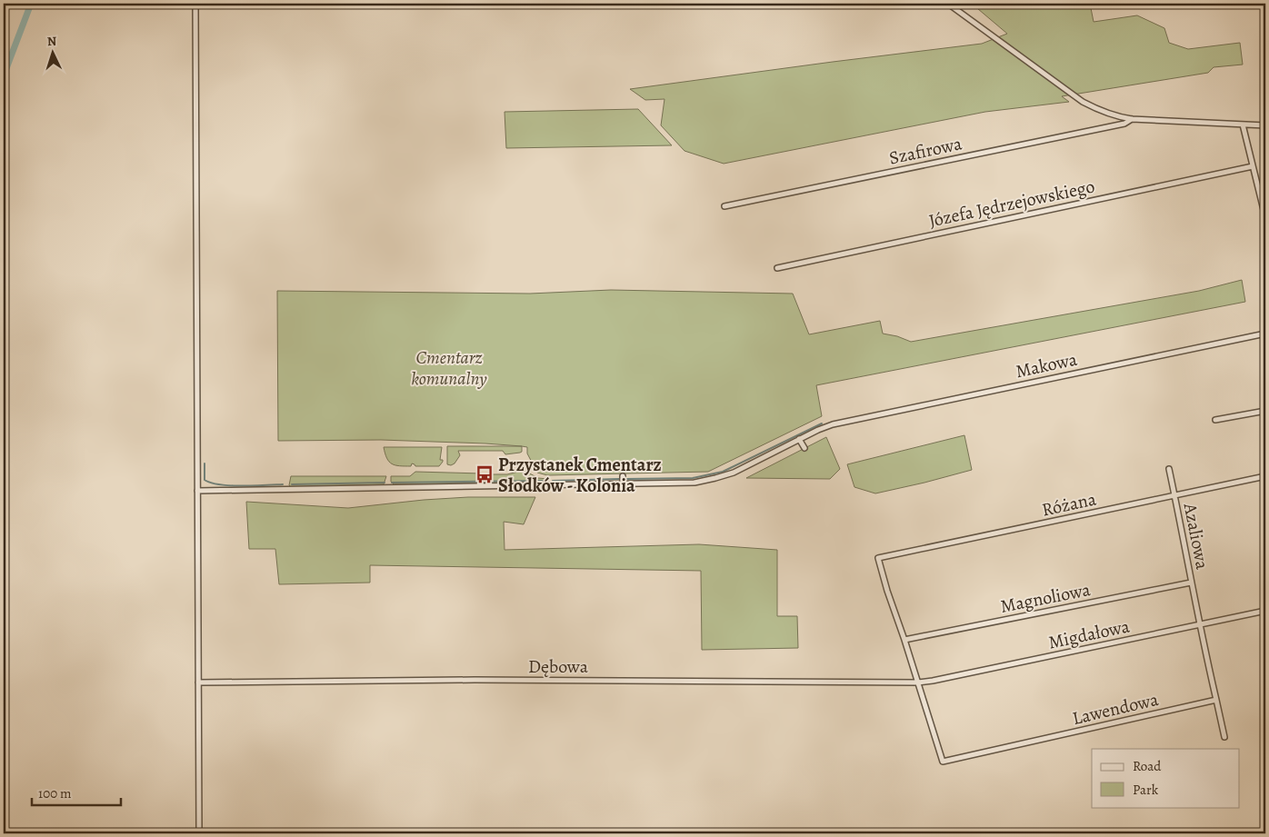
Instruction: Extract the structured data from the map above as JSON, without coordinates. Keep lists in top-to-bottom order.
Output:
{
  "streets": {
    "street": [
      "Szafirowa",
      "Józefa Jędrzejowskiego",
      "Makowa",
      "Różana",
      "Azaliowa",
      "Magnoliowa",
      "Migdałowa",
      "Dębowa",
      "Lawendowa"
    ]
  },
  "crossings": [
    ["Różana", "Azaliowa"],
    ["Różana", "Magnoliowa"],
    ["Azaliowa", "Magnoliowa"],
    ["Azaliowa", "Migdałowa"],
    ["Migdałowa", "Dębowa"],
    ["Migdałowa", "Lawendowa"],
    ["Dębowa", "Lawendowa"]
  ],
  "parks": ["Cmentarz komunalny"],
  "places": {
    "bus stop": ["Przystanek Cmentarz Słodków - Kolonia"]
  },
  "legend": ["Road", "Park"],
  "scale_bar": "100 m",
  "north": "top"
}
